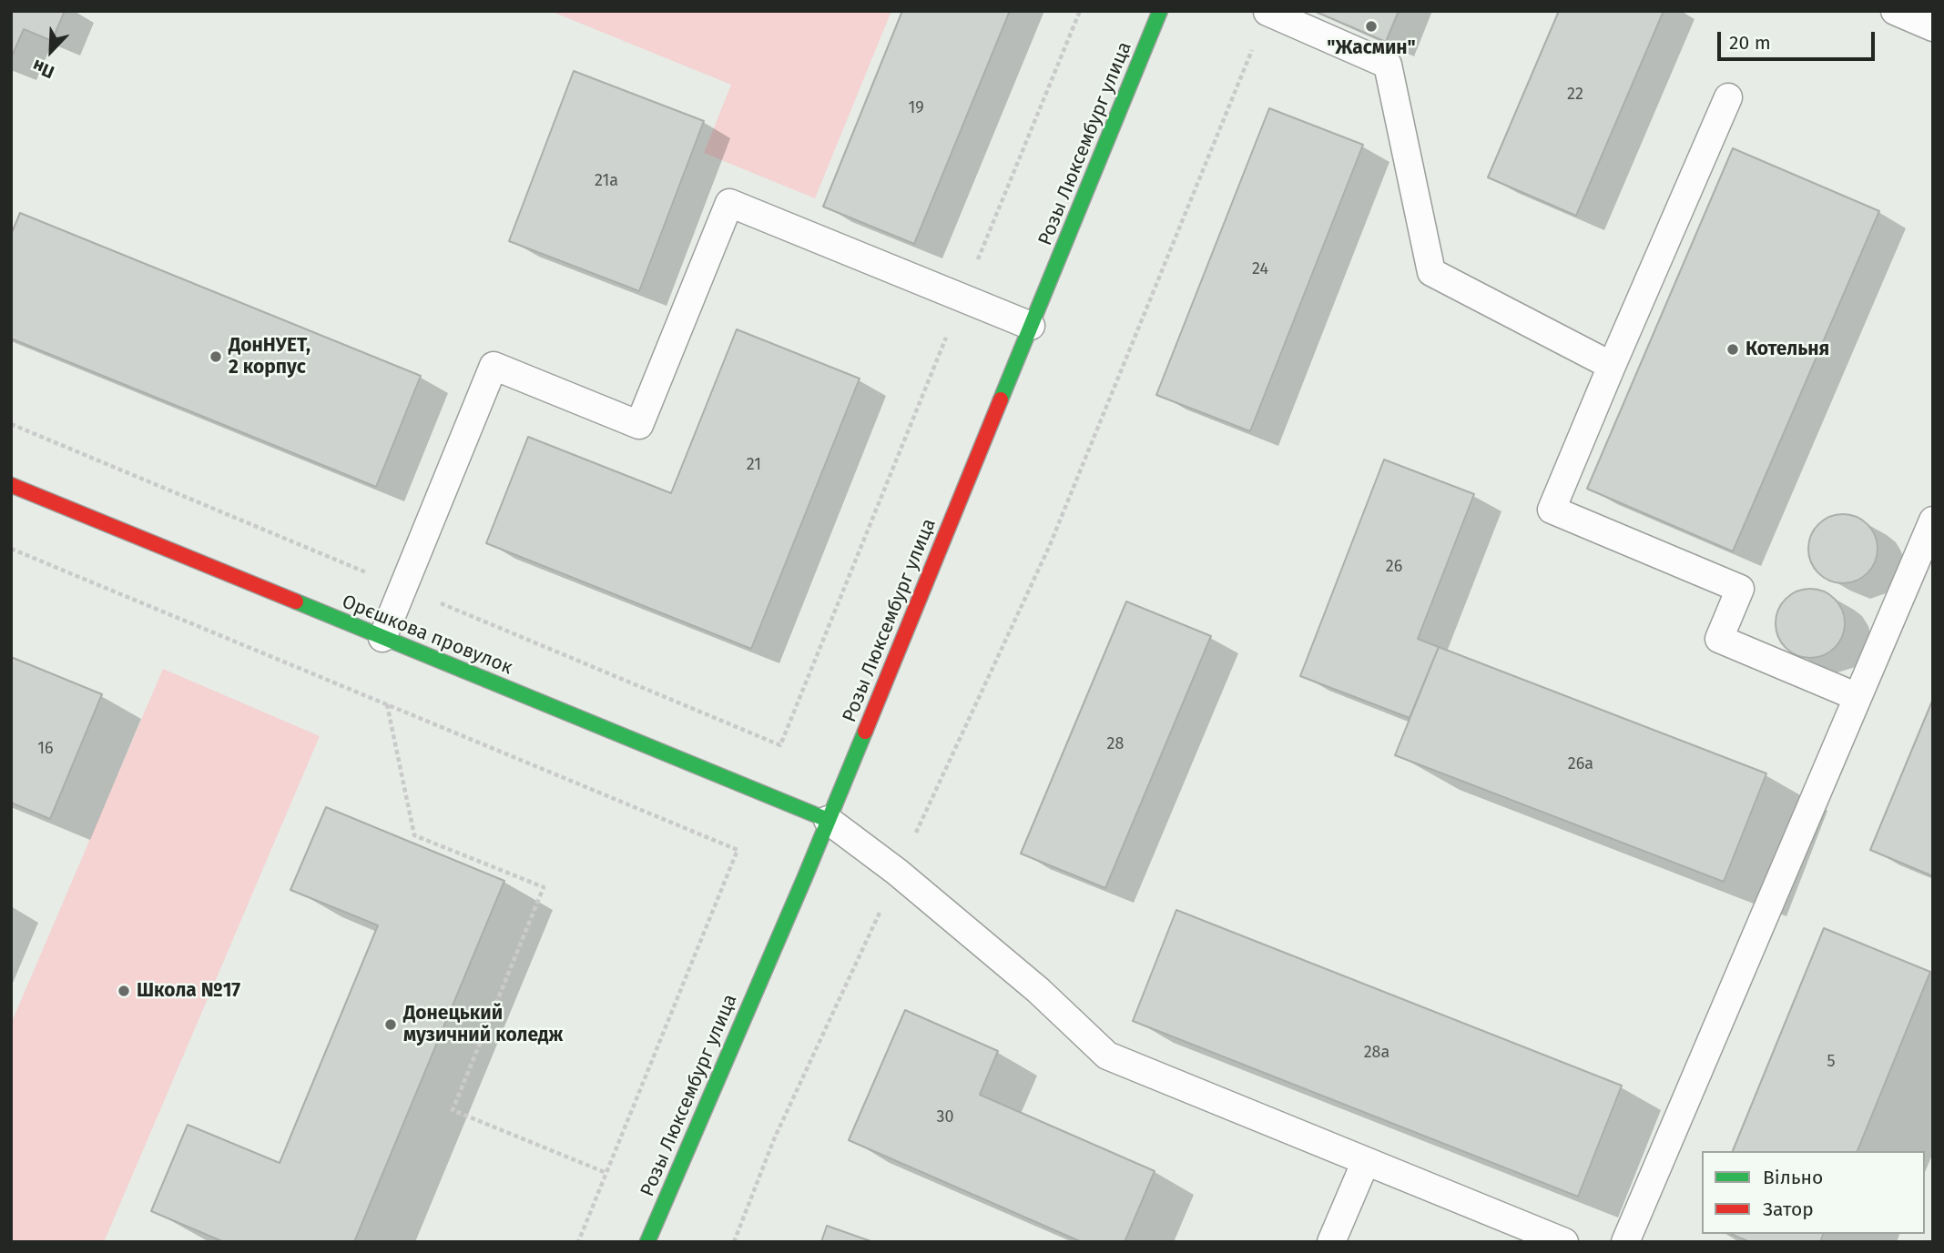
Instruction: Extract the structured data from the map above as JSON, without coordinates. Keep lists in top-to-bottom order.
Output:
{
  "streets": {
    "street": ["Розы Люксембург улица", "Орєшкова провулок"]
  },
  "crossings": [
    ["Розы Люксембург улица", "Орєшкова провулок"]
  ],
  "places": [
    "\"Жасмин\"",
    "Котельня",
    "ДонНУЕТ, 2 корпус",
    "Школа №17",
    "Донецький музичний коледж"
  ],
  "house_numbers": [
    "22",
    "19",
    "21а",
    "24",
    "21",
    "26",
    "28",
    "16",
    "26а",
    "28а",
    "5",
    "30"
  ],
  "legend": ["Вільно", "Затор"],
  "scale_bar": "20 m",
  "north": "bottom left"
}
